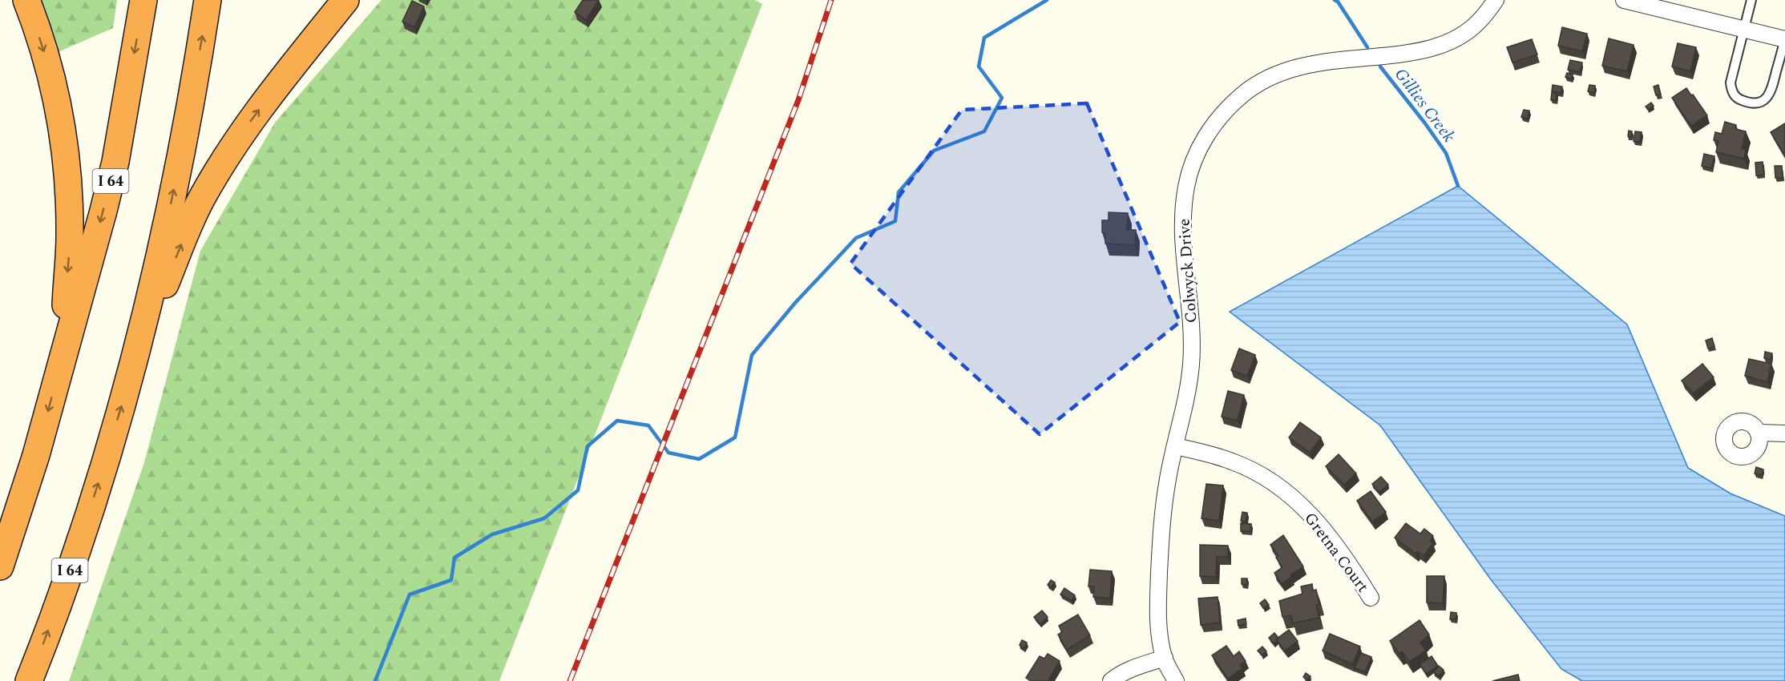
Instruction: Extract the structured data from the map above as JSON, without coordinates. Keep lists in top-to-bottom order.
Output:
{
  "streets": {
    "highway": ["I 64"],
    "street": ["Colwyck Drive", "Gretna Court"]
  },
  "crossings": [
    ["Colwyck Drive", "Gretna Court"]
  ],
  "water": ["Gillies Creek"]
}
